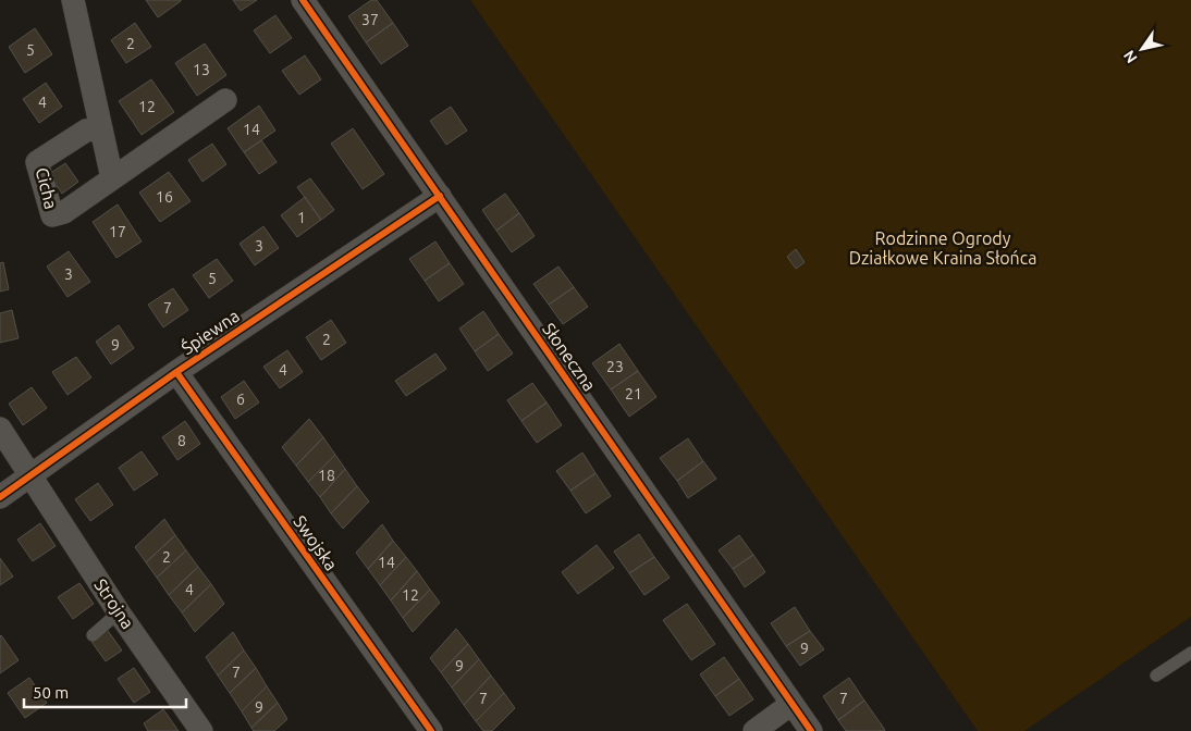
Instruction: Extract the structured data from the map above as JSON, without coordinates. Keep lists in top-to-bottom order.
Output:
{
  "streets": {
    "street": [
      "Cicha",
      "Śpiewna",
      "Słoneczna",
      "Swojska",
      "Strojna"
    ]
  },
  "crossings": [
    ["Śpiewna", "Słoneczna"],
    ["Śpiewna", "Swojska"],
    ["Śpiewna", "Strojna"]
  ],
  "parks": ["Rodzinne Ogrody Działkowe Kraina Słońca"],
  "house_numbers": [
    "37",
    "2",
    "5",
    "13",
    "4",
    "12",
    "14",
    "16",
    "1",
    "17",
    "3",
    "3",
    "5",
    "7",
    "2",
    "9",
    "23",
    "4",
    "21",
    "6",
    "8",
    "18",
    "2",
    "14",
    "4",
    "12",
    "9",
    "9",
    "7",
    "7",
    "7",
    "9"
  ],
  "scale_bar": "50 m",
  "north": "bottom left"
}
